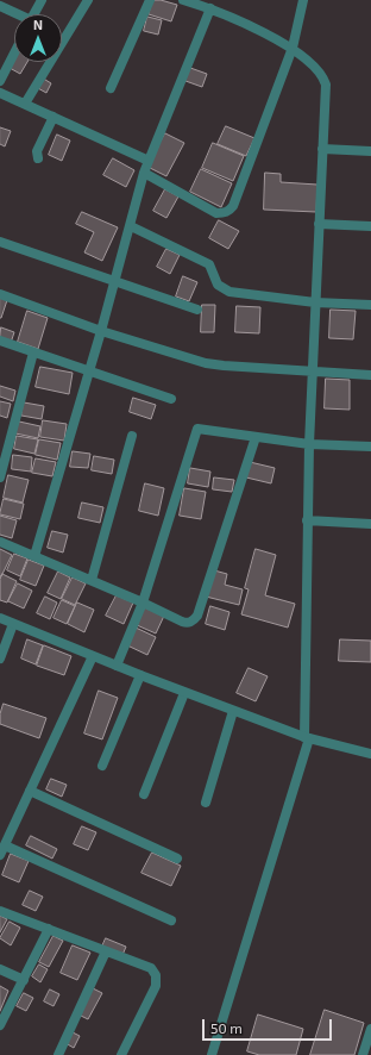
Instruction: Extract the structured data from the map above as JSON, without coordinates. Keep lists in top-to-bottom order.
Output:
{
  "scale_bar": "50 m",
  "north": "top"
}
